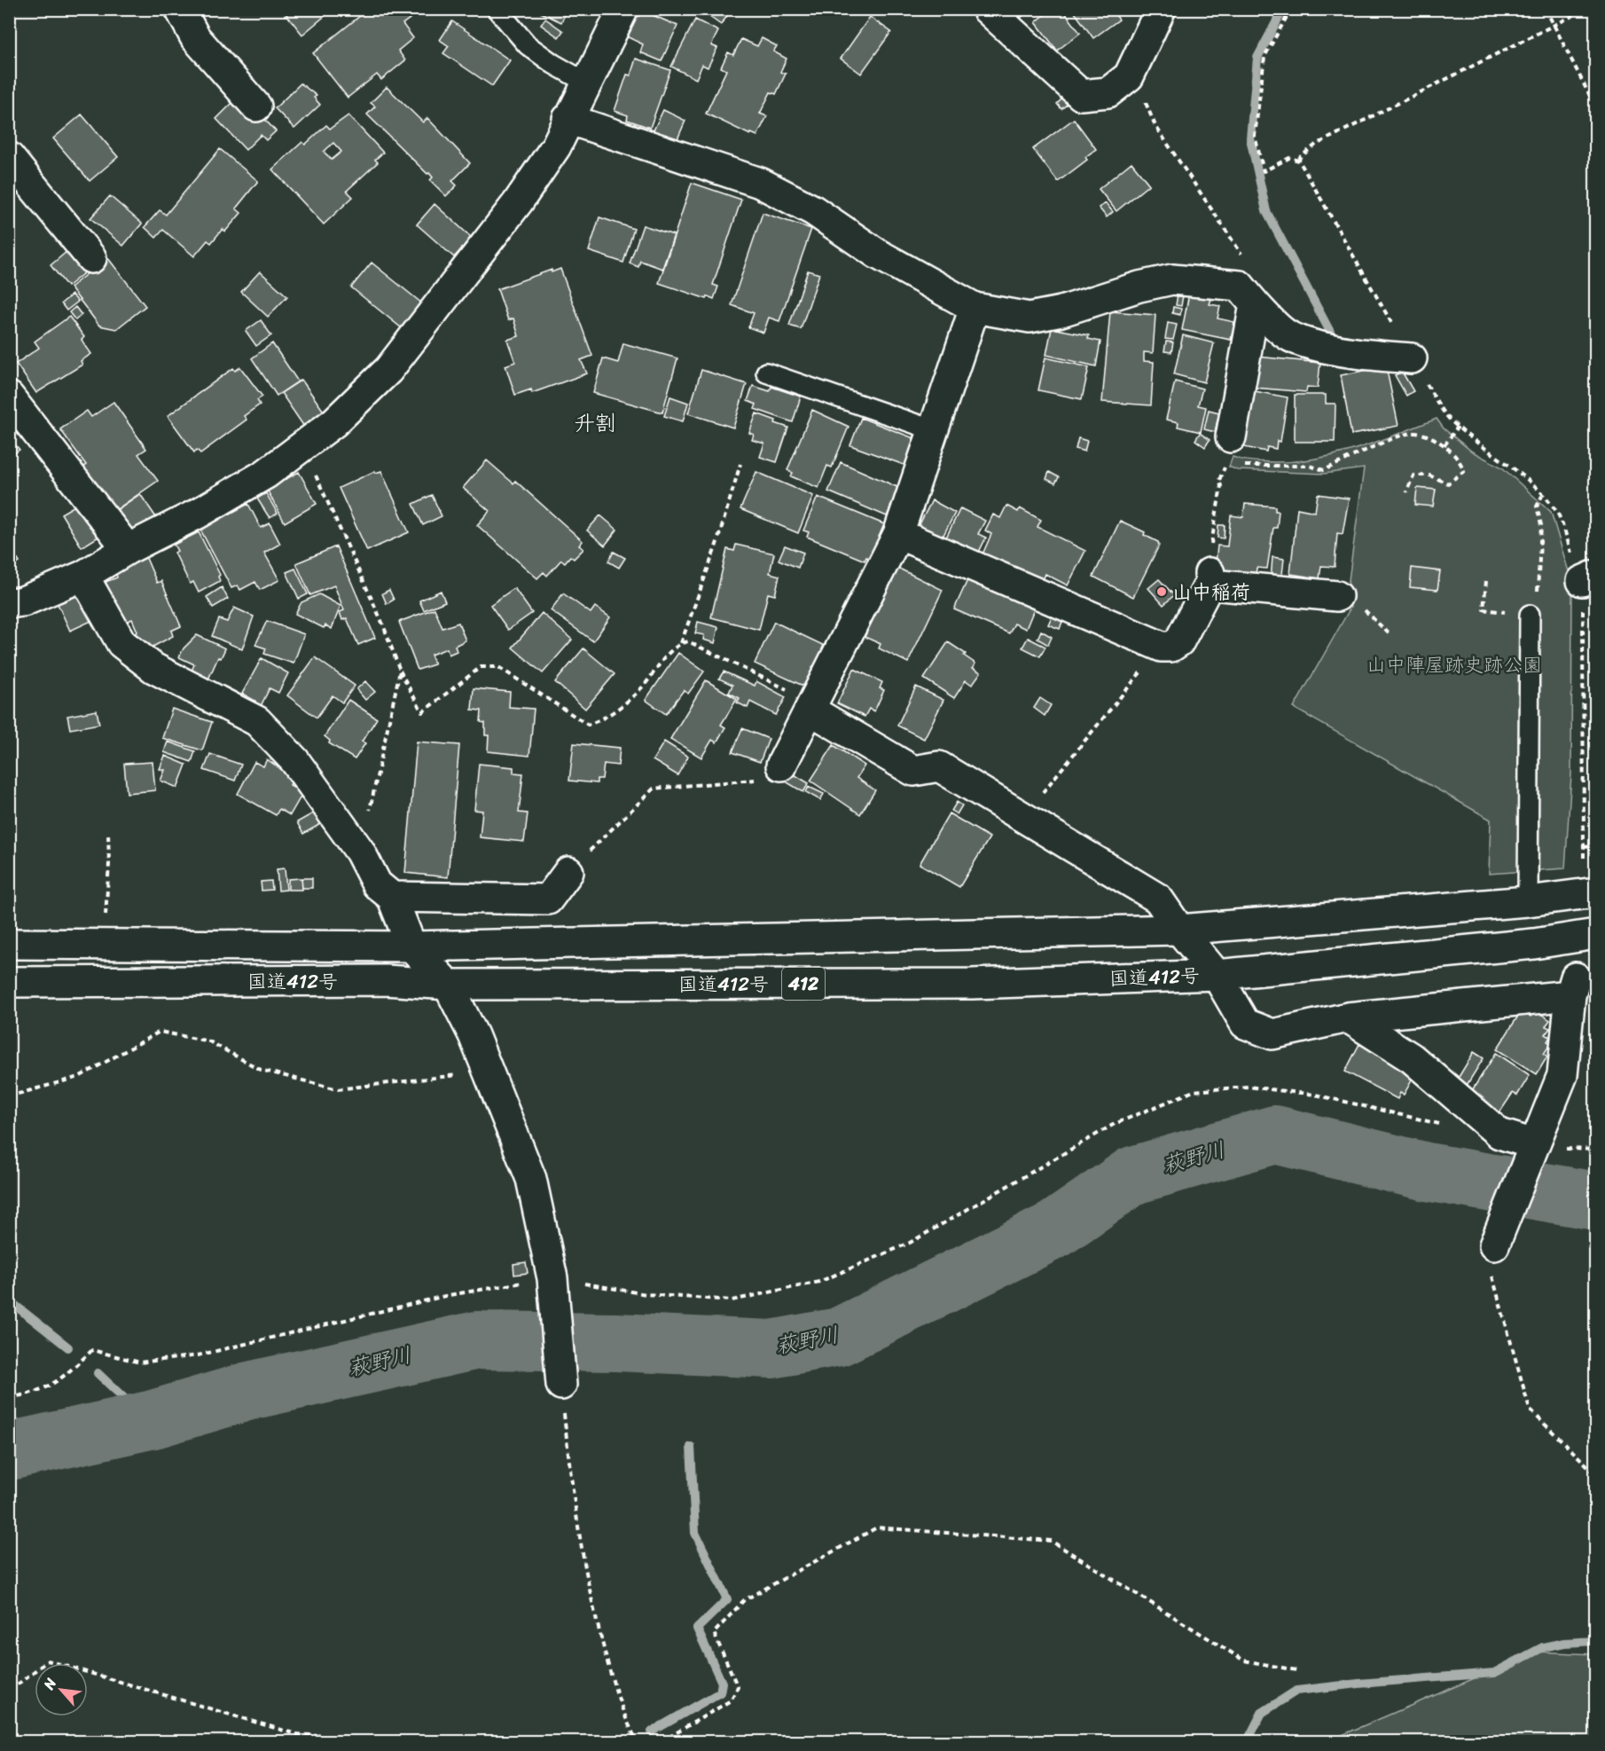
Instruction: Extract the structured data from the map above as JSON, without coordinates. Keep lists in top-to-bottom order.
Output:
{
  "streets": {
    "main road": ["国道412号", "412"]
  },
  "districts": ["升割"],
  "water": ["萩野川"],
  "parks": ["山中陣屋跡史跡公園"],
  "places": ["山中稲荷"],
  "north": "top left"
}
